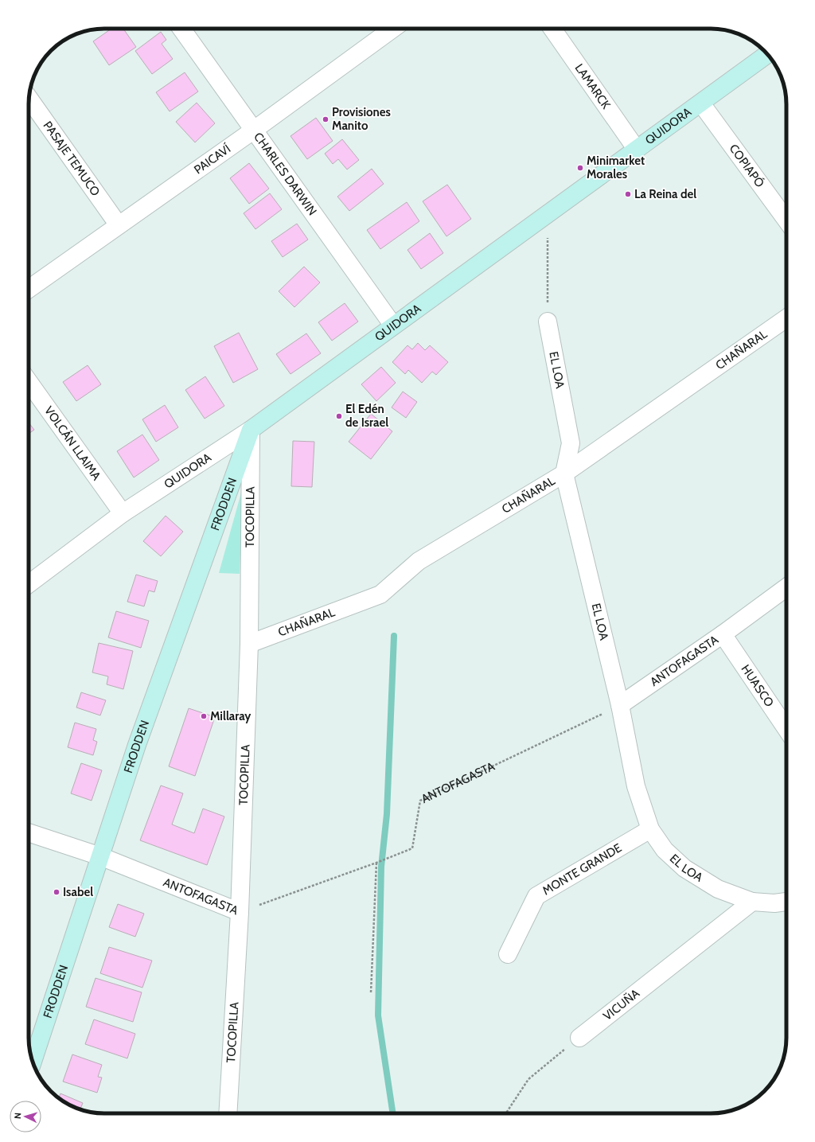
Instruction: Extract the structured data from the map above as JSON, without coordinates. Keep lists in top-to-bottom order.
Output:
{
  "streets": {
    "street": [
      "LAMARCK",
      "QUIDORA",
      "PASAJE TEMUCO",
      "PAICAVÍ",
      "COPIAPÓ",
      "CHARLES DARWIN",
      "CHAÑARAL",
      "EL LOA",
      "VOLCÁN LLAIMA",
      "FRODDEN",
      "TOCOPILLA",
      "ANTOFAGASTA",
      "HUASCO",
      "MONTE GRANDE",
      "VICUÑA"
    ]
  },
  "crossings": [
    ["LAMARCK", "QUIDORA"],
    ["QUIDORA", "COPIAPÓ"],
    ["QUIDORA", "CHARLES DARWIN"],
    ["QUIDORA", "VOLCÁN LLAIMA"],
    ["QUIDORA", "FRODDEN"],
    ["QUIDORA", "TOCOPILLA"],
    ["PASAJE TEMUCO", "PAICAVÍ"],
    ["PAICAVÍ", "CHARLES DARWIN"],
    ["CHAÑARAL", "EL LOA"],
    ["CHAÑARAL", "TOCOPILLA"],
    ["EL LOA", "ANTOFAGASTA"],
    ["EL LOA", "MONTE GRANDE"],
    ["EL LOA", "VICUÑA"],
    ["FRODDEN", "TOCOPILLA"],
    ["FRODDEN", "ANTOFAGASTA"],
    ["TOCOPILLA", "ANTOFAGASTA"],
    ["ANTOFAGASTA", "HUASCO"]
  ],
  "places": [
    "Provisiones Manito",
    "Minimarket Morales",
    "La Reina del",
    "El Edén de Israel",
    "Millaray",
    "Isabel"
  ],
  "north": "left"
}
